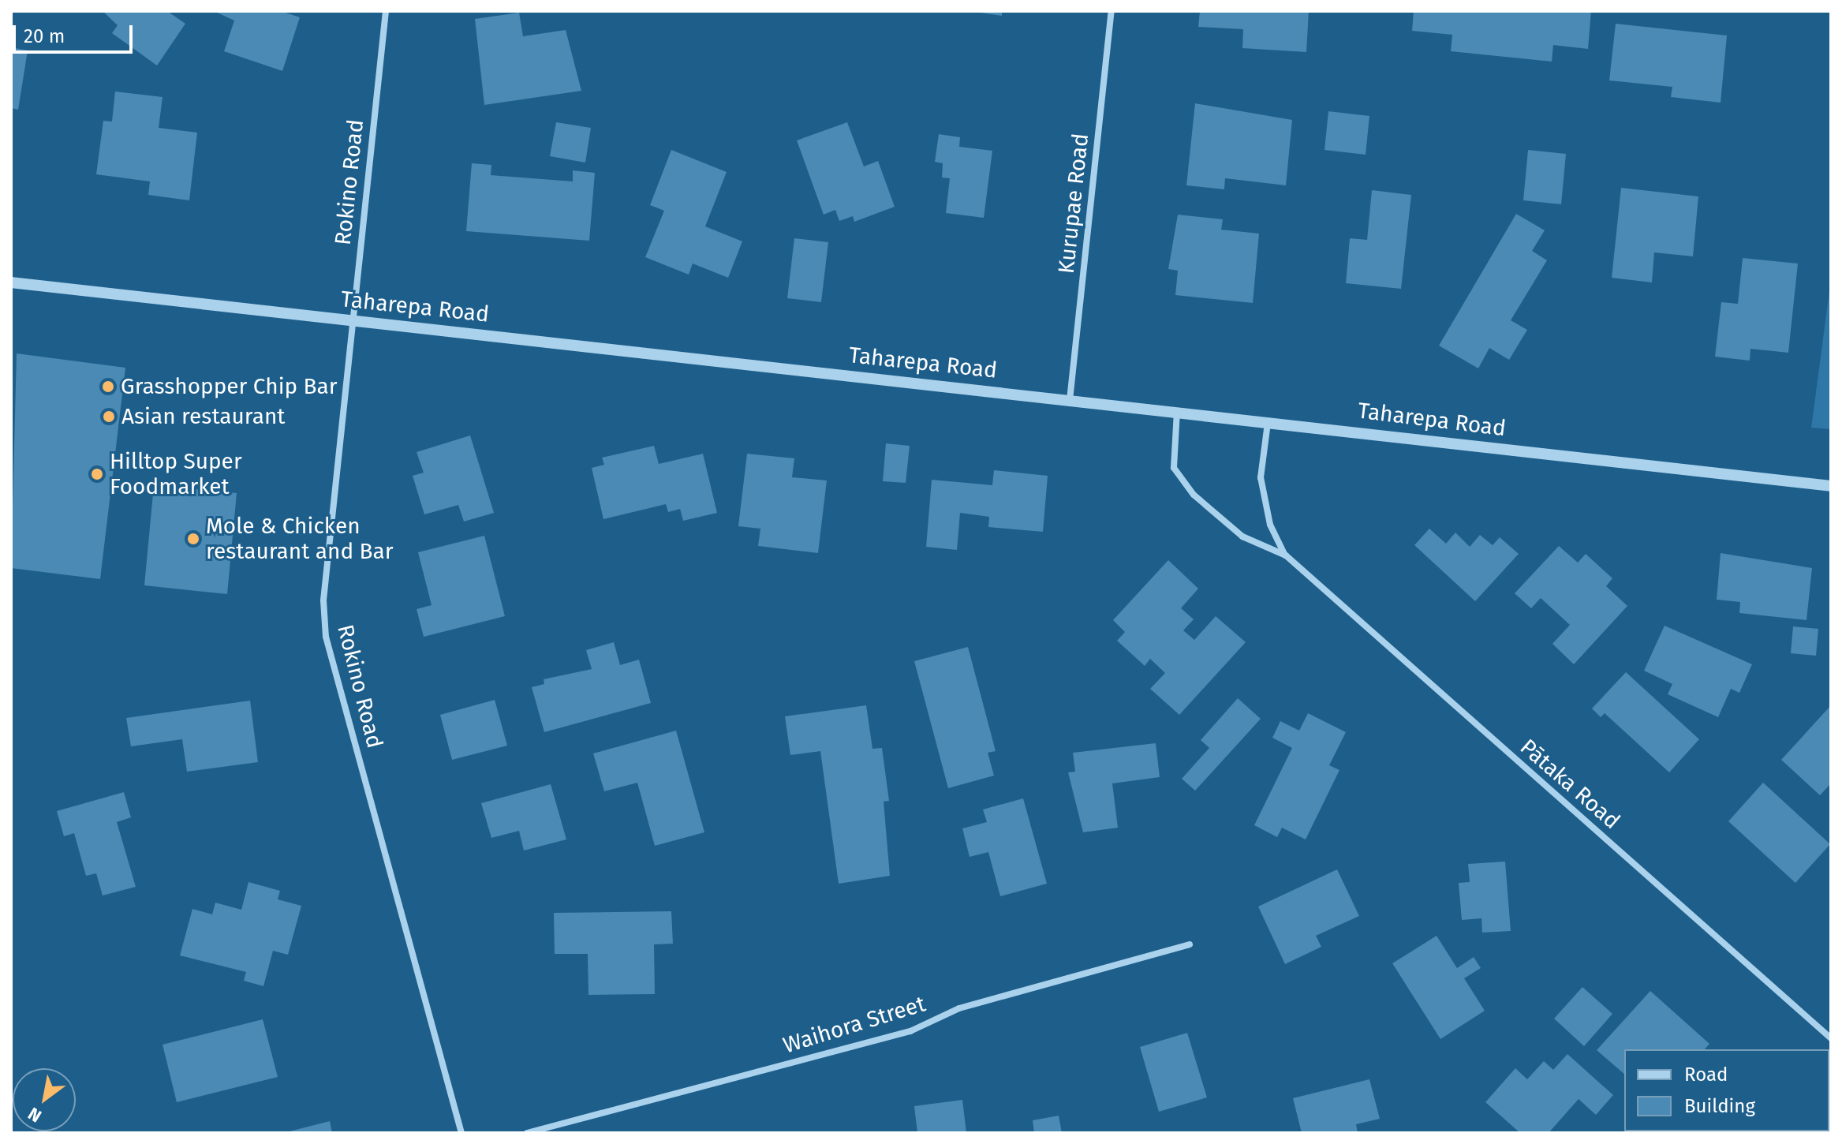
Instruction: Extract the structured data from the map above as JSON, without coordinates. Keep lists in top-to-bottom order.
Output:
{
  "streets": {
    "street": [
      "Rokino Road",
      "Kurupae Road",
      "Taharepa Road",
      "Pātaka Road",
      "Waihora Street"
    ]
  },
  "crossings": [
    ["Rokino Road", "Taharepa Road"],
    ["Kurupae Road", "Taharepa Road"],
    ["Taharepa Road", "Pātaka Road"]
  ],
  "places": [
    "Grasshopper Chip Bar",
    "Asian restaurant",
    "Hilltop Super Foodmarket",
    "Mole & Chicken restaurant and Bar"
  ],
  "legend": ["Road", "Building"],
  "scale_bar": "20 m",
  "north": "bottom left"
}
